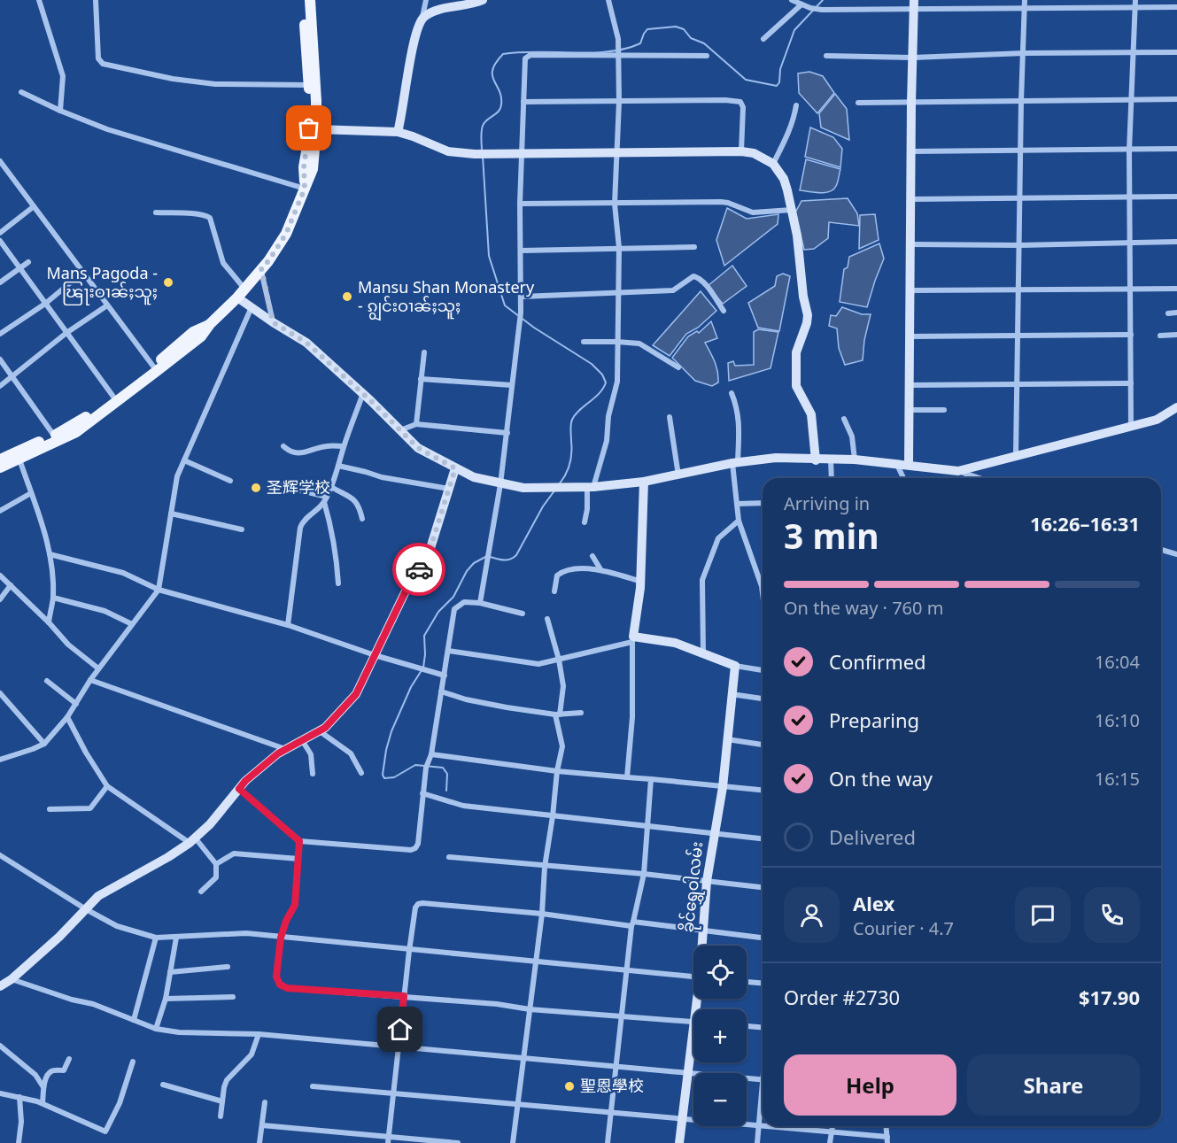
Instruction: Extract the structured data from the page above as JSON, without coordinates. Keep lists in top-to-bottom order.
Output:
{
  "streets": {
    "street": ["ခိုင်ရွှေဝါလမ်း"]
  },
  "places": [
    "Mans Pagoda - ၽြႃးဝၢၼ်ႈသူႈ",
    "Mansu Shan Monastery - ၵျွင်းဝၢၼ်ႈသူႈ",
    "圣辉学校",
    "聖恩學校"
  ],
  "page": {
    "heading": ["3 min", "Arriving in", "16:26–16:31"],
    "panel": [
      "Alex",
      "Courier · 4.7",
      "Order #2730",
      "$17.90"
    ],
    "bar": "On the way · 760 m",
    "list": [
      ["Confirmed", "16:04"],
      ["Preparing", "16:10"],
      ["On the way", "16:15"],
      "Delivered"
    ],
    "map_buttons": ["+", "−"],
    "buttons": ["Help", "Share"]
  }
}
